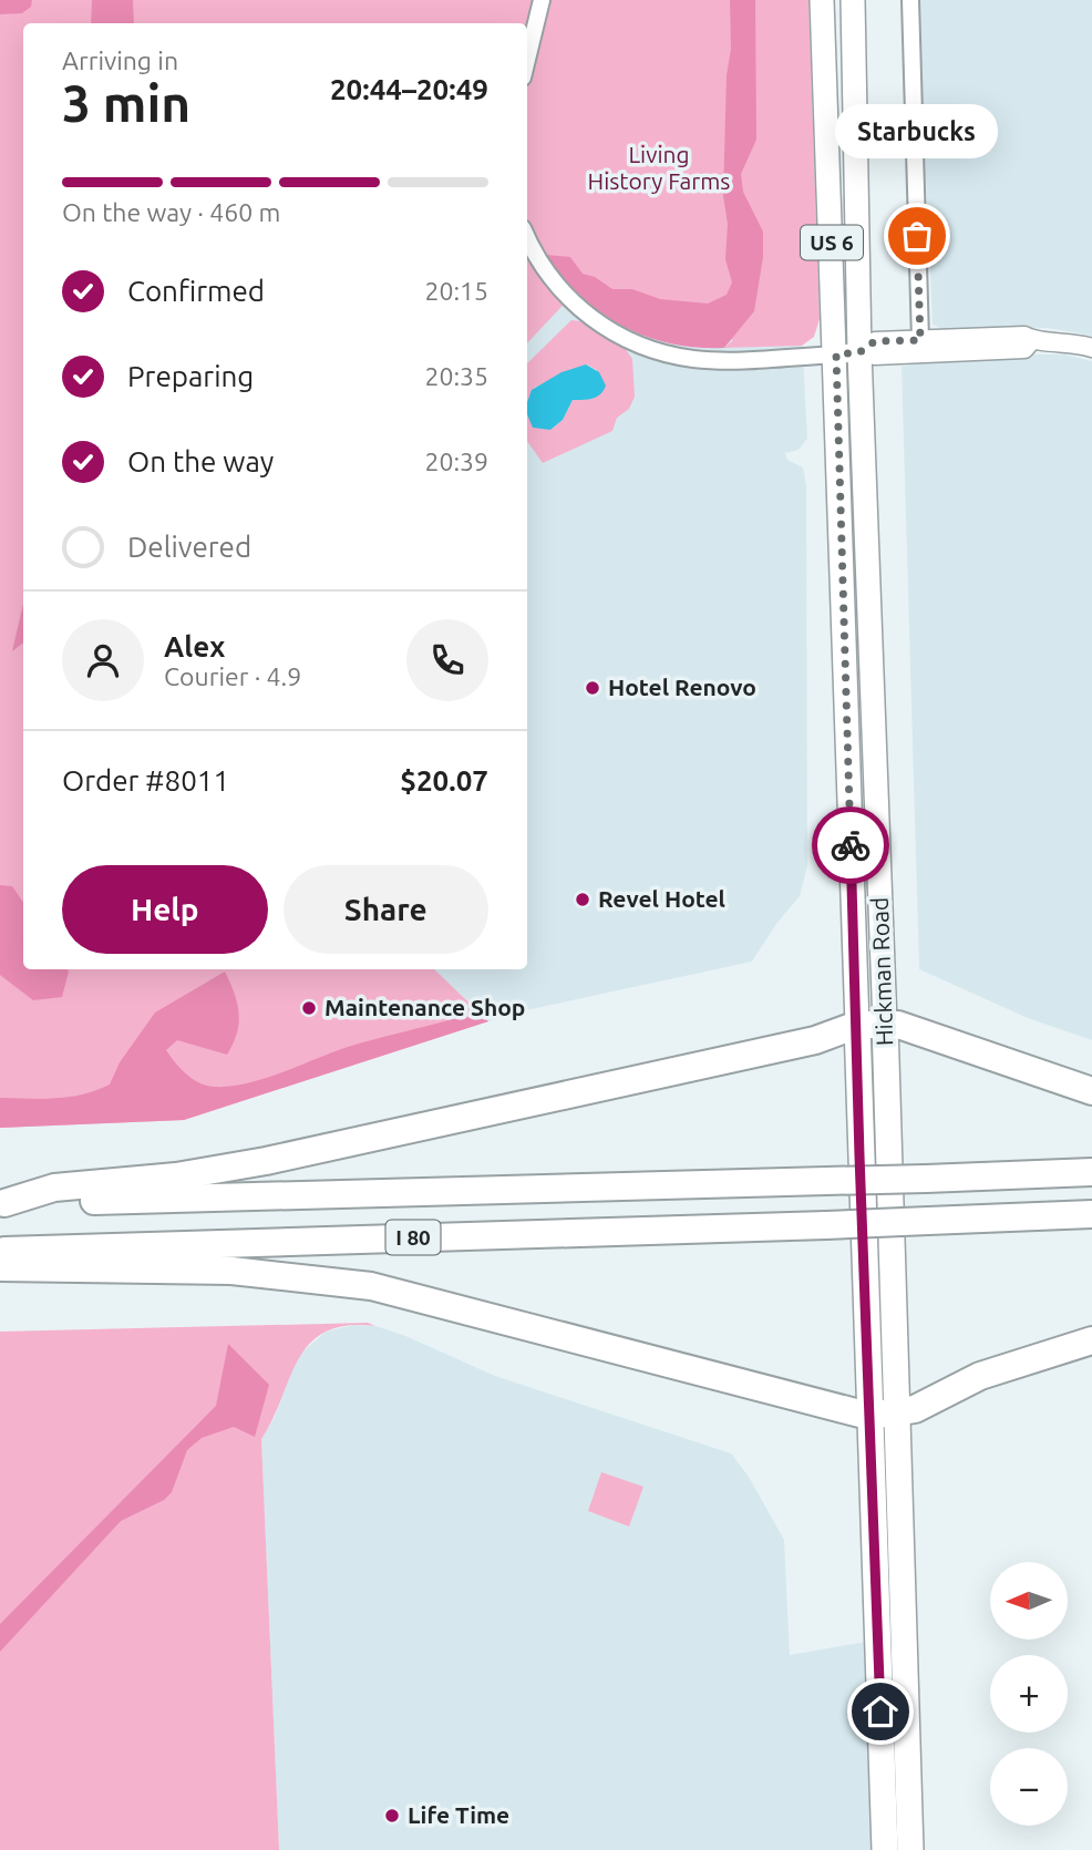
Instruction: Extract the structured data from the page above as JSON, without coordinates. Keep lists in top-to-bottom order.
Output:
{
  "streets": {
    "highway": ["US 6", "Hickman Road", "I 80"]
  },
  "parks": ["Living History Farms"],
  "places": [
    "Starbucks",
    "Hotel Renovo",
    "Revel Hotel",
    "Maintenance Shop",
    "Life Time"
  ],
  "north": "left",
  "page": {
    "heading": ["3 min", "Arriving in", "20:44–20:49"],
    "panel": [
      "Alex",
      "Courier · 4.9",
      "Order #8011",
      "$20.07"
    ],
    "bubble": "Starbucks",
    "bar": "On the way · 460 m",
    "list": [
      ["Confirmed", "20:15"],
      ["Preparing", "20:35"],
      ["On the way", "20:39"],
      "Delivered"
    ],
    "buttons": ["Help", "Share"],
    "map_buttons": ["+", "−"]
  }
}
